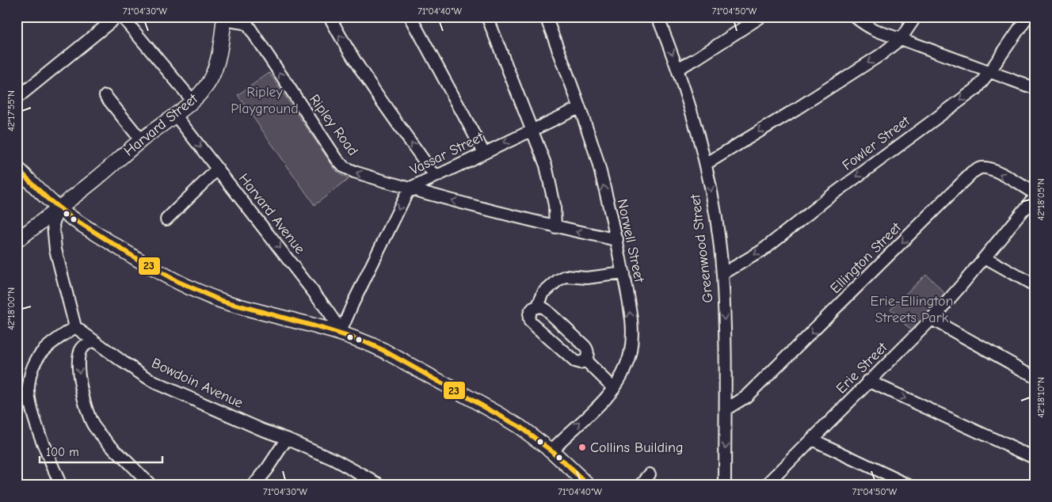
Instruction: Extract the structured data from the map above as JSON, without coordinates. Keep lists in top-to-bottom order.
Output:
{
  "streets": {
    "main road": ["Harvard Street"],
    "street": [
      "Ripley Road",
      "Fowler Street",
      "Vassar Street",
      "Harvard Avenue",
      "Norwell Street",
      "Greenwood Street",
      "Ellington Street",
      "Erie Street",
      "Bowdoin Avenue"
    ]
  },
  "crossings": [
    ["Harvard Street", "Ripley Road"],
    ["Harvard Street", "Harvard Avenue"],
    ["Ripley Road", "Vassar Street"],
    ["Ripley Road", "Norwell Street"],
    ["Fowler Street", "Greenwood Street"],
    ["Vassar Street", "Harvard Avenue"],
    ["Vassar Street", "Norwell Street"],
    ["Greenwood Street", "Ellington Street"],
    ["Ellington Street", "Erie Street"]
  ],
  "one_way": [
    "Ripley Road",
    "Vassar Street",
    "Harvard Avenue",
    "Norwell Street",
    "Greenwood Street",
    "Ellington Street"
  ],
  "parks": ["Ripley Playground", "Erie-Ellington Streets Park"],
  "places": ["Collins Building"],
  "lines": ["transit line 23"],
  "scale_bar": "100 m",
  "coordinates": [
    "71°04'30\"W",
    "71°04'40\"W",
    "71°04'50\"W",
    "42°17'55\"N",
    "42°18'05\"N",
    "42°18'00\"N",
    "42°18'10\"N"
  ]
}
